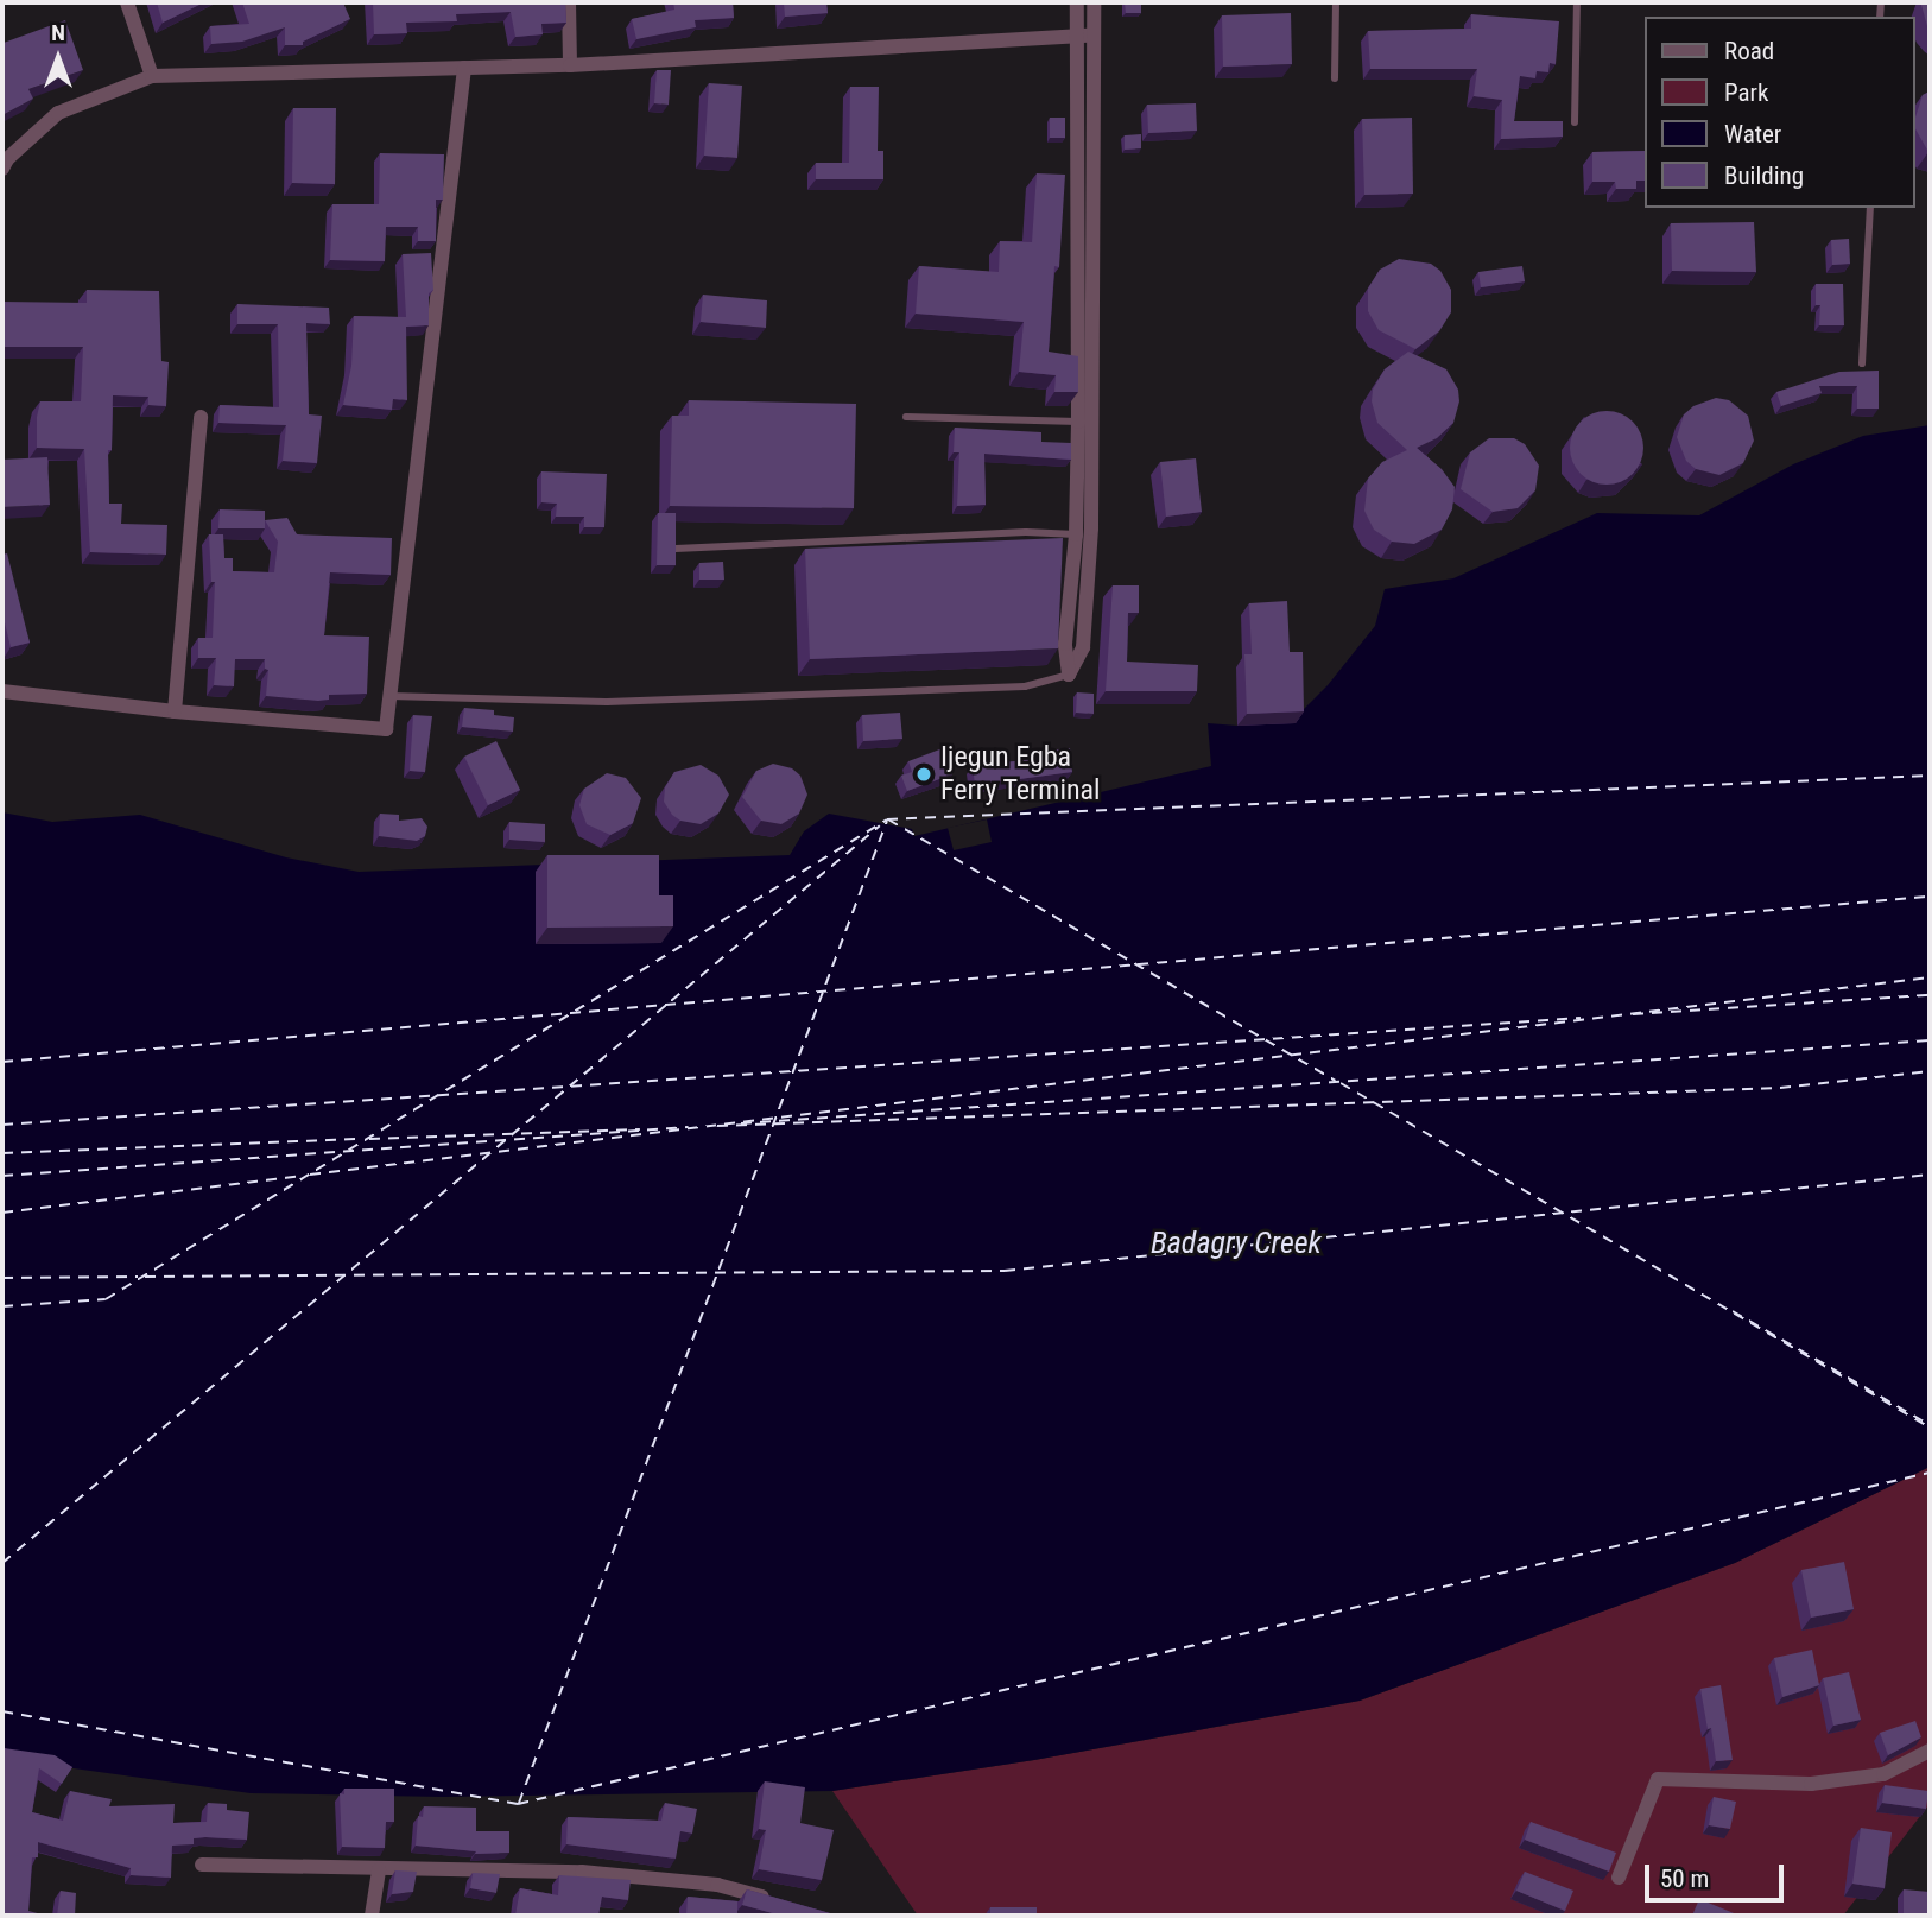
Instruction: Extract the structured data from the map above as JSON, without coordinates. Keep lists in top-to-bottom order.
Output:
{
  "water": ["Badagry Creek"],
  "places": ["Ijegun Egba Ferry Terminal"],
  "legend": [
    "Road",
    "Park",
    "Water",
    "Building"
  ],
  "scale_bar": "50 m",
  "north": "top"
}
